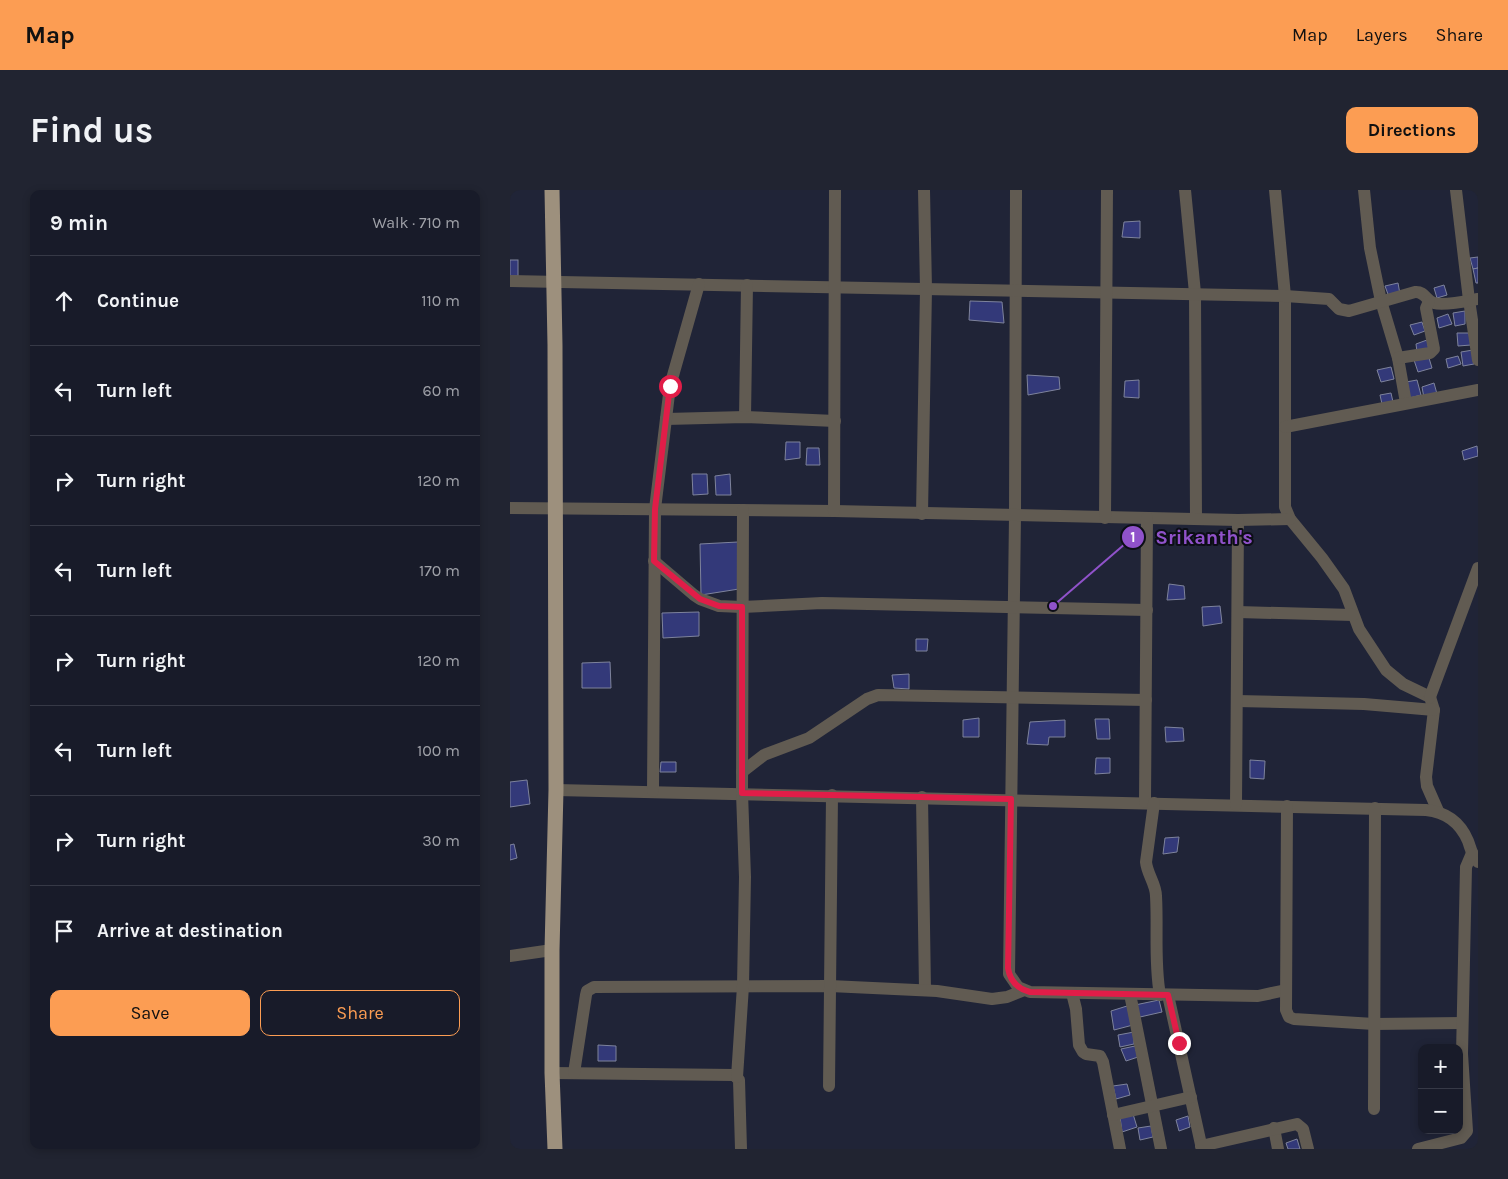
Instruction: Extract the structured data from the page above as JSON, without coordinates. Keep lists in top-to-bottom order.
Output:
{
  "places": ["Srikanth's"],
  "page": {
    "header": "Map",
    "nav": ["Map", "Layers", "Share"],
    "buttons": [
      "Directions",
      ["Save", "Share"]
    ],
    "title": "Find us",
    "heading": ["9 min", "Walk · 710 m"],
    "list": [
      ["Continue", "110 m"],
      ["Turn left", "60 m"],
      ["Turn right", "120 m"],
      ["Turn left", "170 m"],
      ["Turn right", "120 m"],
      ["Turn left", "100 m"],
      ["Turn right", "30 m"],
      "Arrive at destination"
    ],
    "map_buttons": ["+", "−"]
  }
}
